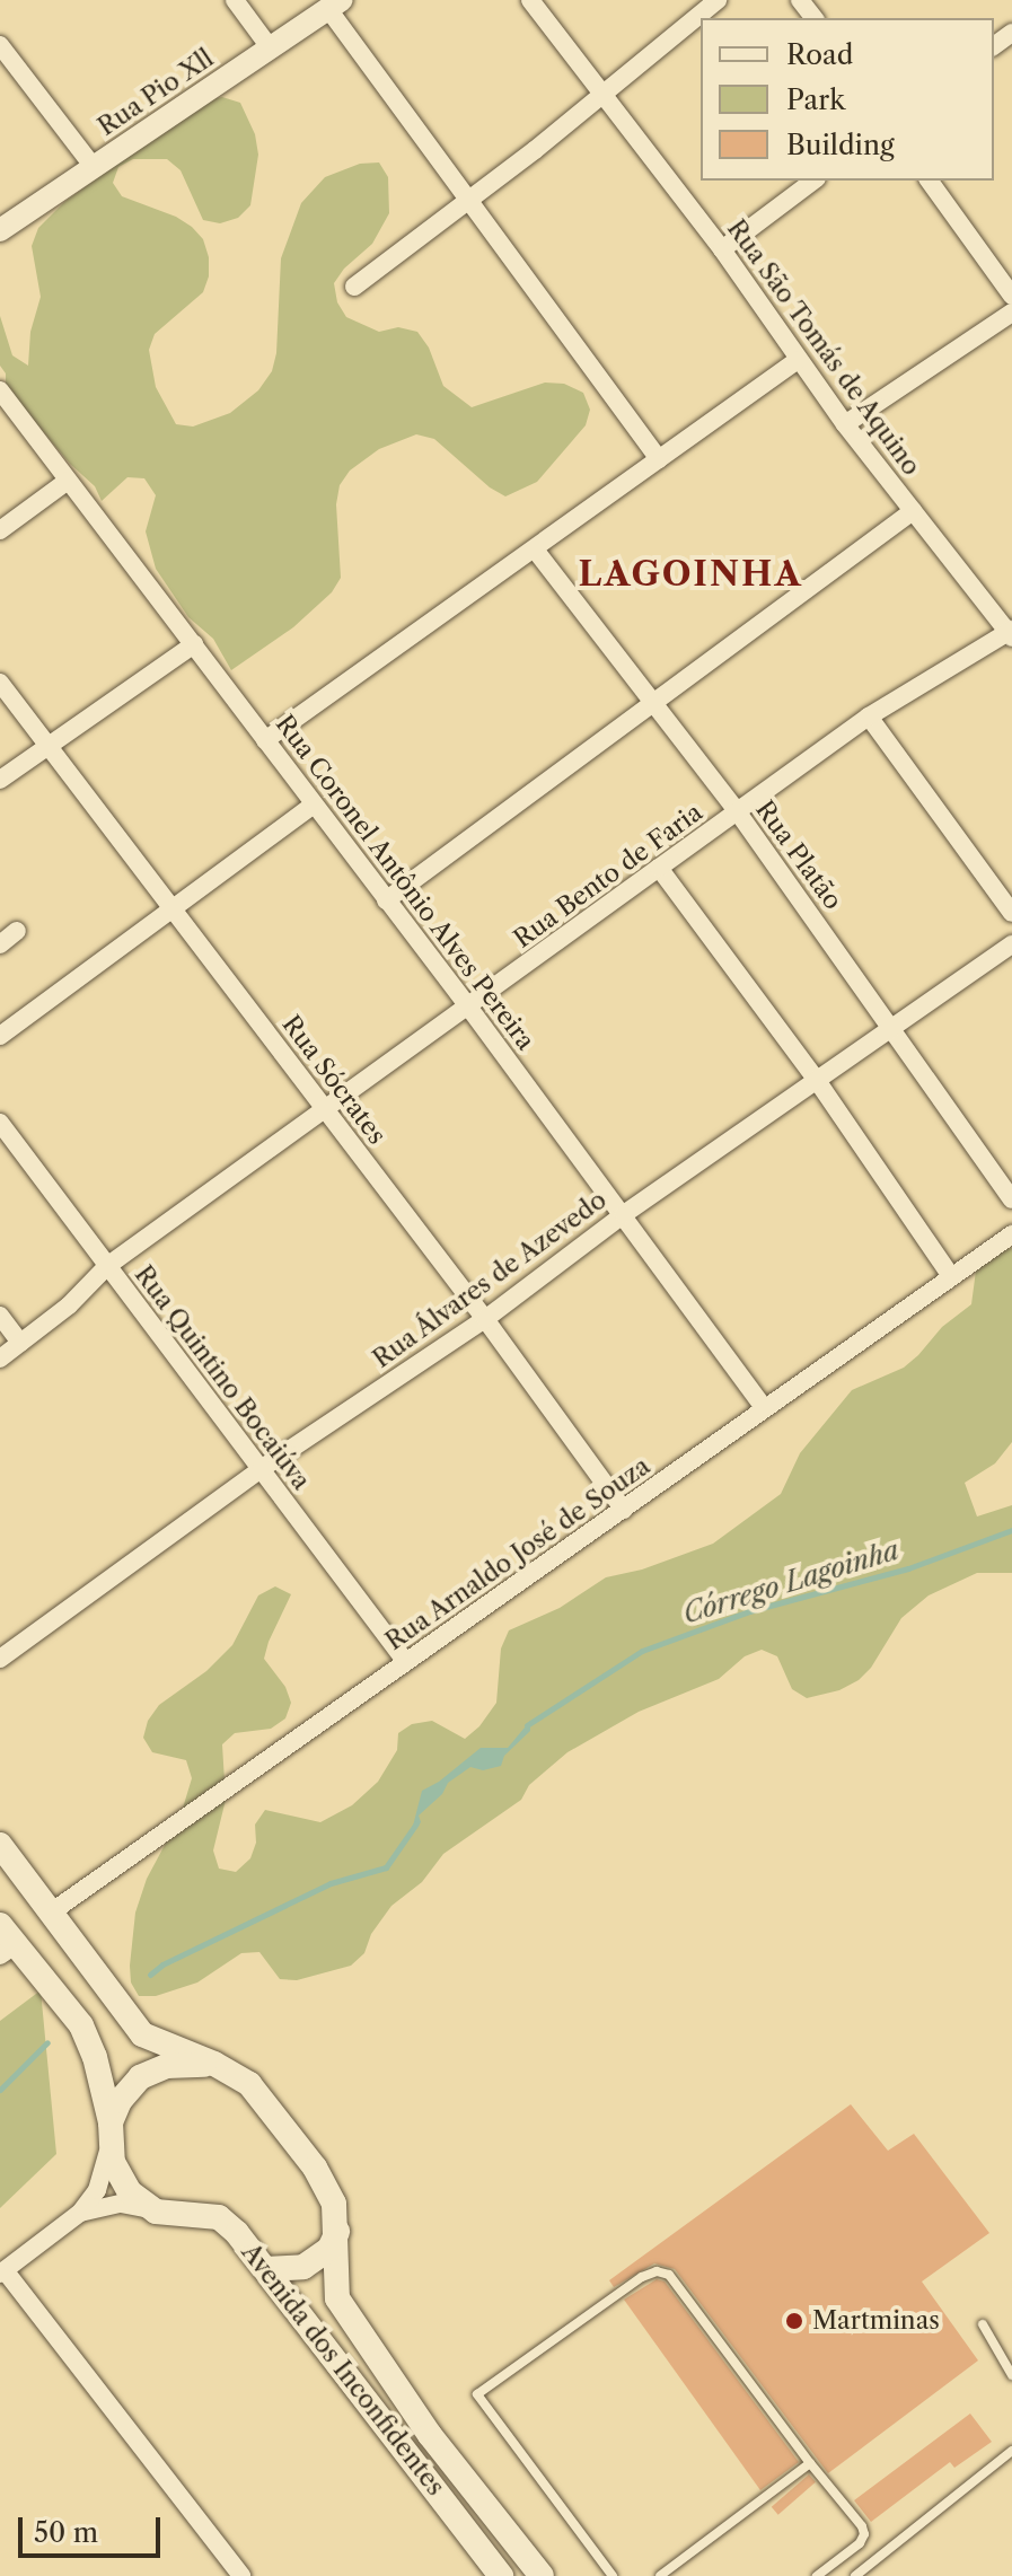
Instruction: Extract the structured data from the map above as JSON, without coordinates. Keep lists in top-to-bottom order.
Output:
{
  "streets": {
    "main road": ["Avenida dos Inconfidentes"],
    "street": [
      "Rua Pio Xll",
      "Rua São Tomás de Aquino",
      "Rua Platão",
      "Rua Bento de Faria",
      "Rua Coronel Antônio Alves Pereira",
      "Rua Sócrates",
      "Rua Álvares de Azevedo",
      "Rua Quintino Bocaiúva",
      "Rua Arnaldo José de Souza"
    ]
  },
  "crossings": [
    ["Rua São Tomás de Aquino", "Rua Bento de Faria"],
    ["Rua Platão", "Rua Bento de Faria"],
    ["Rua Platão", "Rua Álvares de Azevedo"],
    ["Rua Bento de Faria", "Rua Coronel Antônio Alves Pereira"],
    ["Rua Bento de Faria", "Rua Sócrates"],
    ["Rua Bento de Faria", "Rua Quintino Bocaiúva"],
    ["Rua Coronel Antônio Alves Pereira", "Rua Álvares de Azevedo"],
    ["Rua Coronel Antônio Alves Pereira", "Rua Arnaldo José de Souza"],
    ["Rua Sócrates", "Rua Álvares de Azevedo"],
    ["Rua Sócrates", "Rua Arnaldo José de Souza"],
    ["Rua Álvares de Azevedo", "Rua Quintino Bocaiúva"],
    ["Rua Quintino Bocaiúva", "Rua Arnaldo José de Souza"],
    ["Rua Arnaldo José de Souza", "Avenida dos Inconfidentes"]
  ],
  "districts": ["LAGOINHA"],
  "water": ["Córrego Lagoinha"],
  "places": ["Martminas"],
  "legend": ["Road", "Park", "Building"],
  "scale_bar": "50 m"
}
